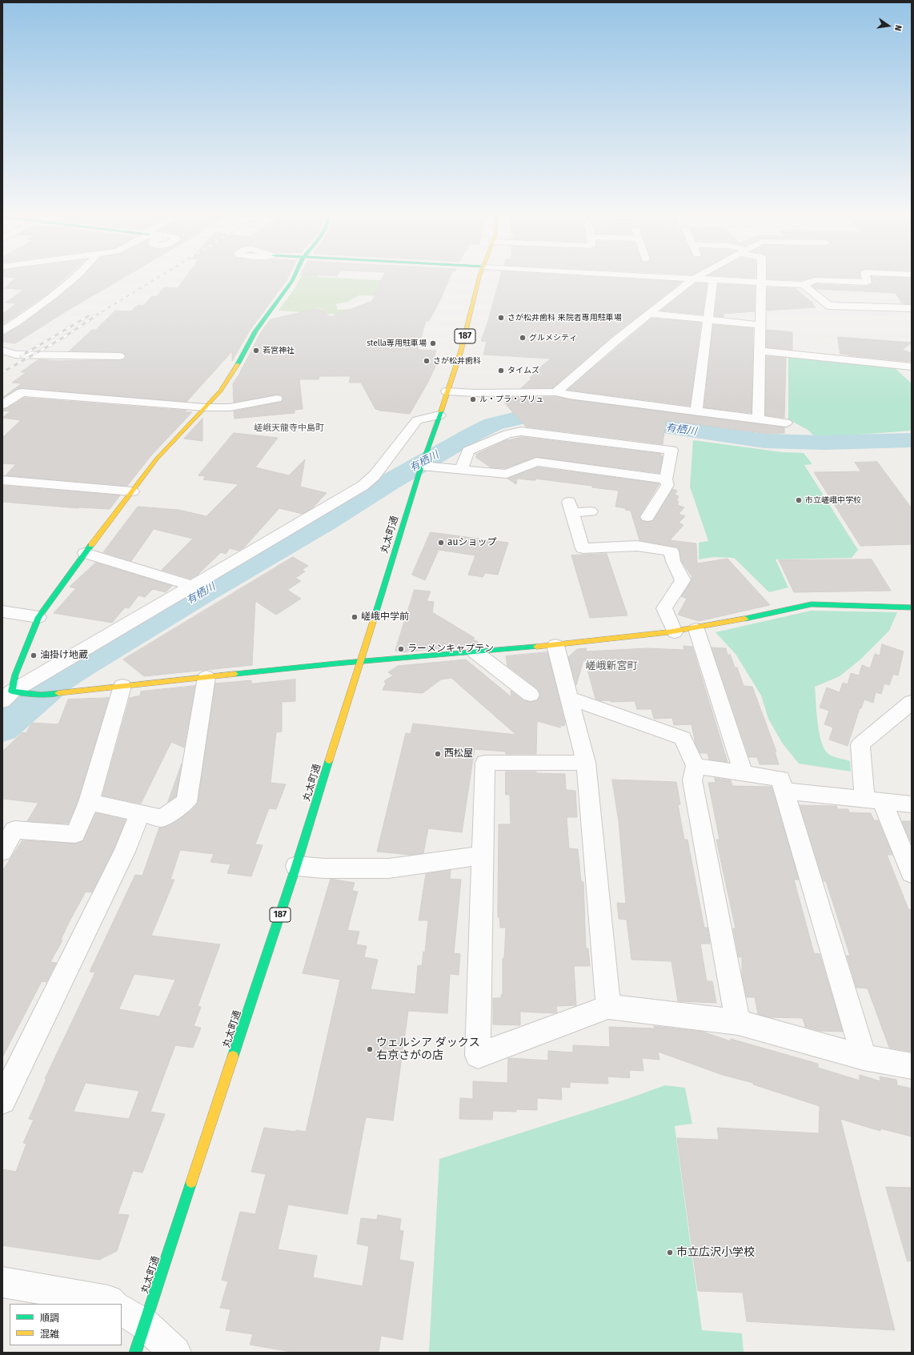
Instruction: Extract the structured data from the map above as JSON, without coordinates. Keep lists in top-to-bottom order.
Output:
{
  "streets": {
    "street": ["187", "丸太町通"]
  },
  "districts": ["嵯峨天龍寺中島町", "嵯峨新宮町"],
  "water": ["有栖川"],
  "places": [
    "さが松井歯科 来院者専用駐車場",
    "グルメシティ",
    "stella専用駐車場",
    "若宮神社",
    "さが松井歯科",
    "タイムズ",
    "ル・プラ・プリュ",
    "市立嵯峨中学校",
    "auショップ",
    "嵯峨中学前",
    "ラーメンキャプテン",
    "油掛け地蔵",
    "西松屋",
    "ウェルシア ダックス 右京さがの店",
    "市立広沢小学校"
  ],
  "legend": ["順調", "混雑"],
  "north": "right"
}
